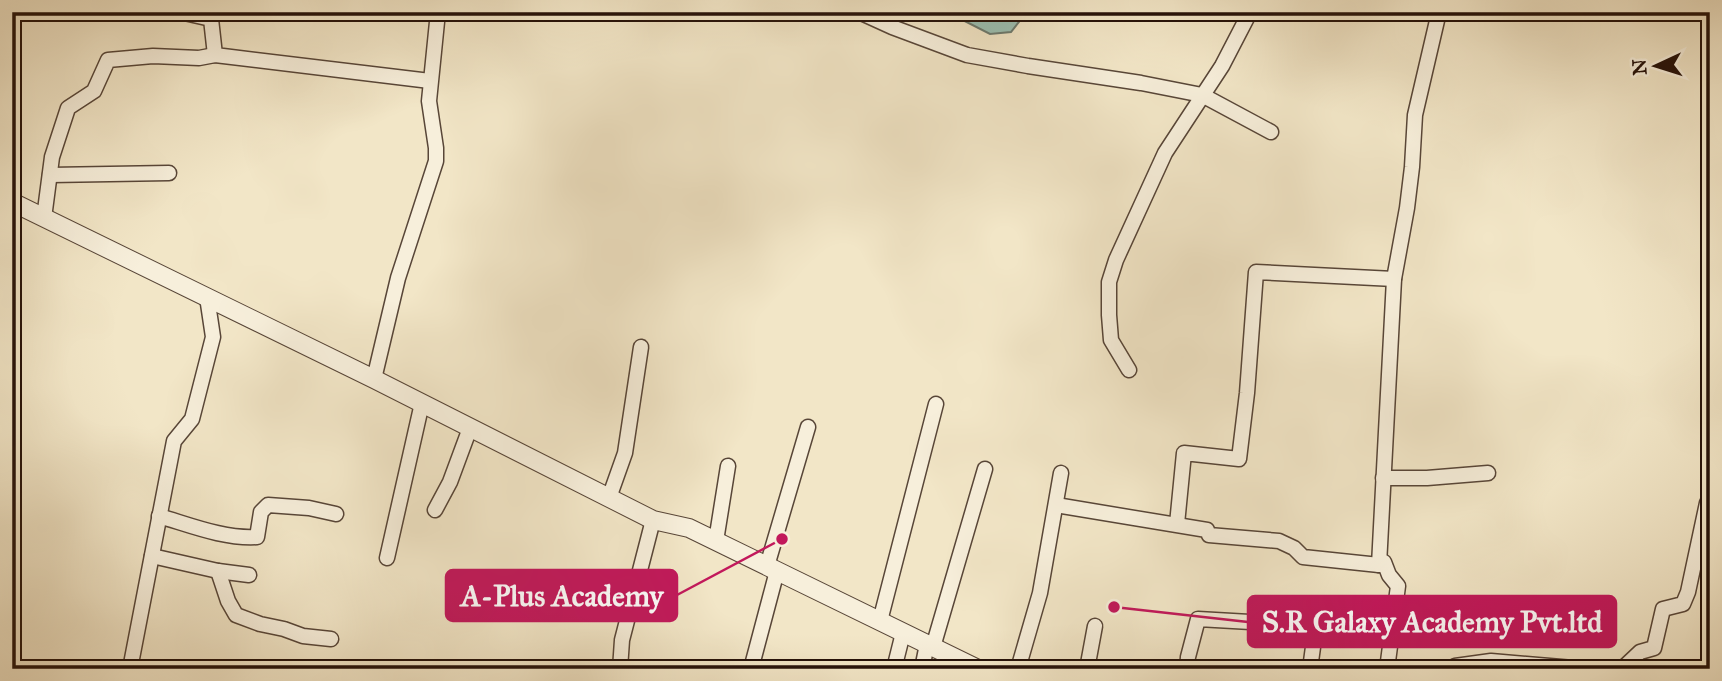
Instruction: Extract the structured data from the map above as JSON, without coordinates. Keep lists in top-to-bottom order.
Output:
{
  "places": ["A-Plus Academy", "S.R Galaxy Academy Pvt.ltd"],
  "north": "left"
}
